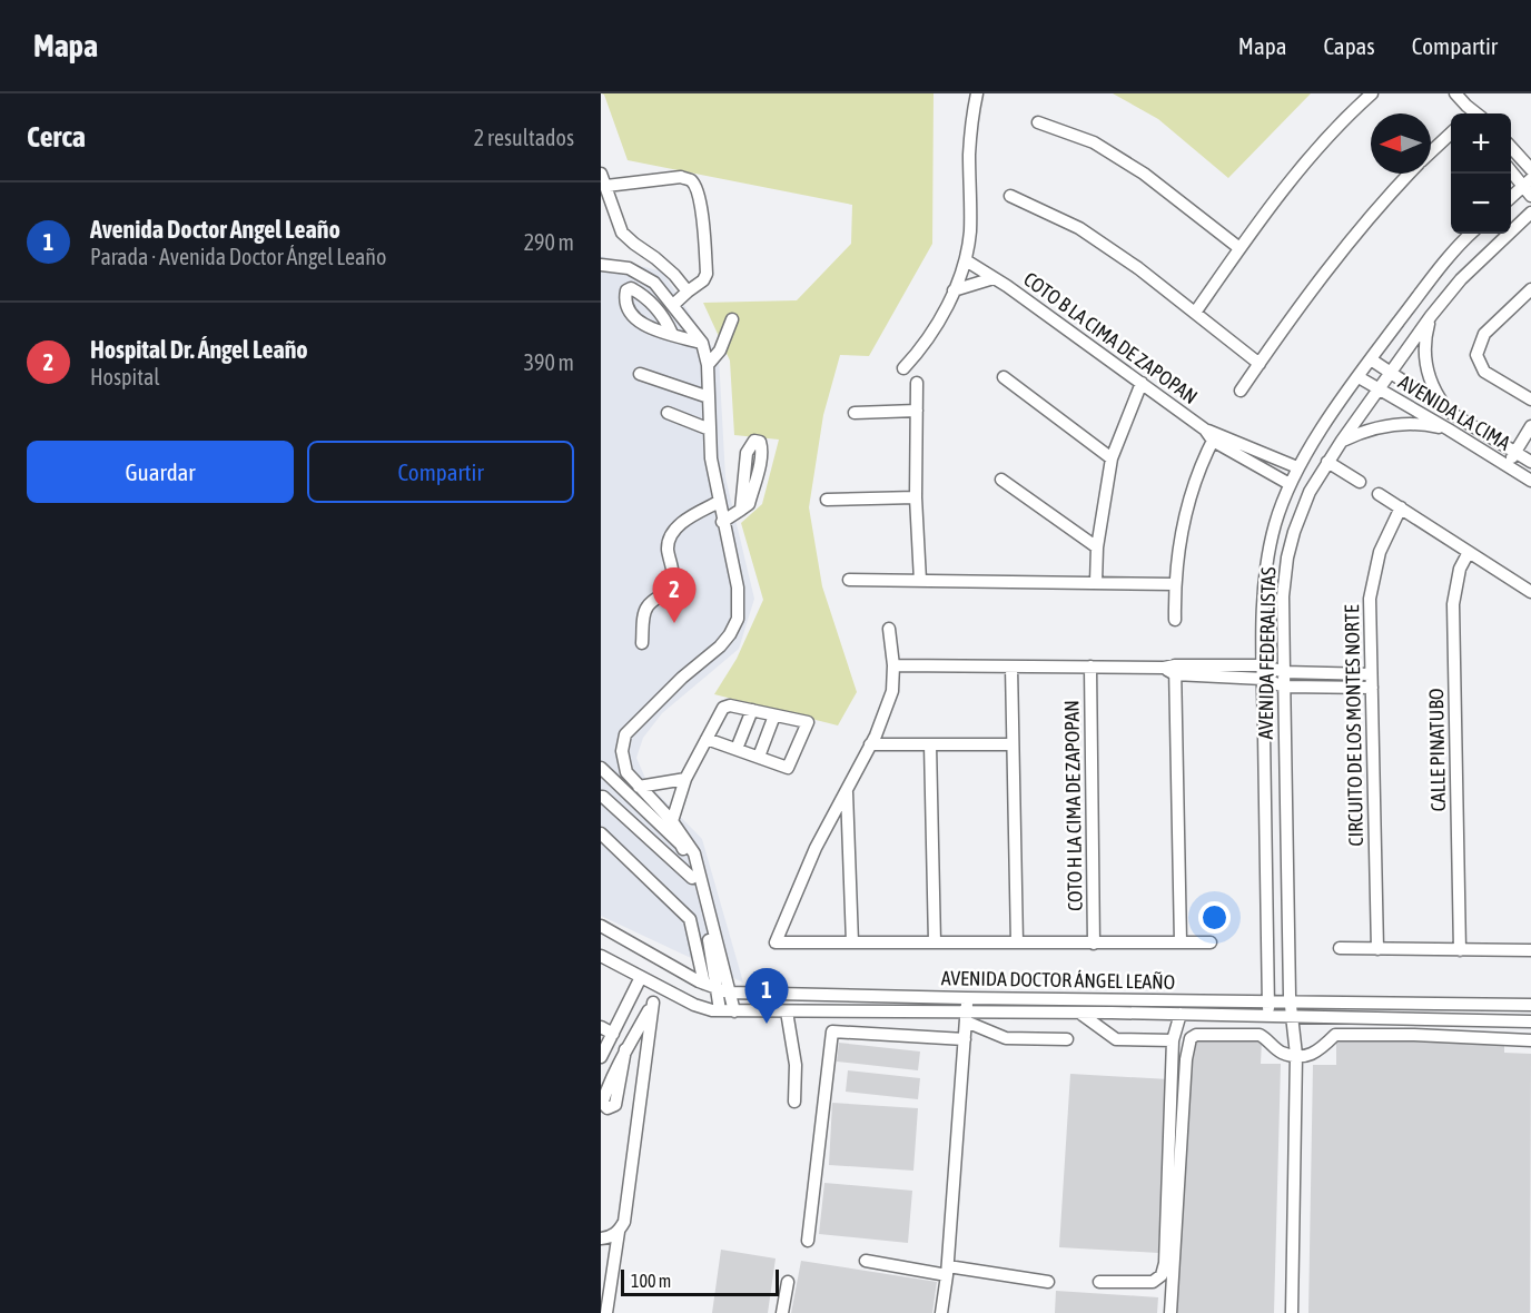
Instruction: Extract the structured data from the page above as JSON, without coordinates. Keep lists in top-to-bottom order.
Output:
{
  "streets": {
    "street": [
      "COTO B LA CIMA DE ZAPOPAN",
      "AVENIDA LA CIMA",
      "AVENIDA FEDERALISTAS",
      "CIRCUITO DE LOS MONTES NORTE",
      "CALLE PINATUBO",
      "COTO H LA CIMA DE ZAPOPAN",
      "AVENIDA DOCTOR ÁNGEL LEAÑO"
    ]
  },
  "crossings": [
    ["COTO B LA CIMA DE ZAPOPAN", "AVENIDA FEDERALISTAS"],
    ["AVENIDA LA CIMA", "AVENIDA FEDERALISTAS"],
    ["AVENIDA FEDERALISTAS", "AVENIDA DOCTOR ÁNGEL LEAÑO"]
  ],
  "scale_bar": "100 m",
  "north": "left",
  "page": {
    "header": "Mapa",
    "nav": ["Mapa", "Capas", "Compartir"],
    "heading": ["Cerca", "2 resultados"],
    "map_buttons": ["+", "−"],
    "list": [
      {
        "mark": "1",
        "name": "Avenida Doctor Angel Leaño",
        "note": "Parada · Avenida Doctor Ángel Leaño",
        "value": "290 m"
      },
      {
        "mark": "2",
        "name": "Hospital Dr. Ángel Leaño",
        "note": "Hospital",
        "value": "390 m"
      }
    ],
    "buttons": ["Guardar", "Compartir"],
    "pins": ["2", "1"],
    "scale": "100 m"
  }
}
